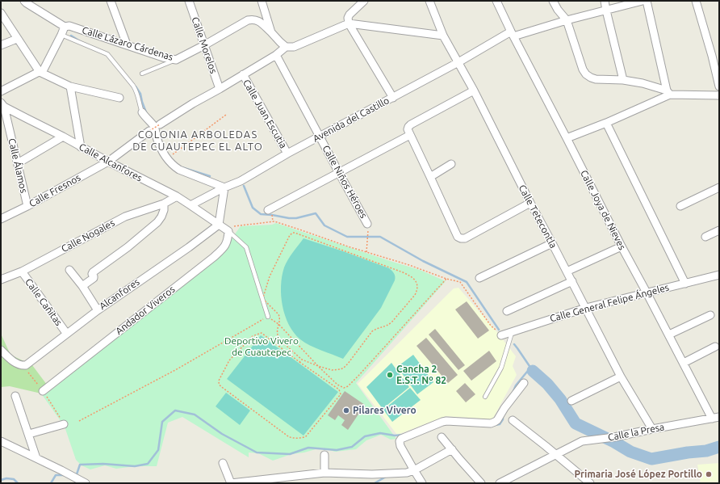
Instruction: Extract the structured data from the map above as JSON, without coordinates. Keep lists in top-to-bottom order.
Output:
{
  "streets": {
    "street": [
      "Calle Lázaro Cárdenas",
      "Calle Morelos",
      "Calle Juan Escutia",
      "Avenida del Castillo",
      "Calle Alcanfores",
      "Calle Álamos",
      "Calle Niños Héroes",
      "Calle Fresnos",
      "Calle Joya de Nieves",
      "Calle Tetecontla",
      "Calle Nogales",
      "Alcanfores",
      "Calle Cañitas",
      "Calle General Felipe Ángeles",
      "Andador Viveros",
      "Calle la Presa"
    ]
  },
  "crossings": [
    ["Calle Lázaro Cárdenas", "Calle Morelos"],
    ["Calle Juan Escutia", "Avenida del Castillo"],
    ["Avenida del Castillo", "Calle Alcanfores"],
    ["Avenida del Castillo", "Calle Niños Héroes"],
    ["Avenida del Castillo", "Calle Joya de Nieves"],
    ["Avenida del Castillo", "Calle Tetecontla"],
    ["Calle Alcanfores", "Calle Álamos"],
    ["Calle Alcanfores", "Calle Fresnos"],
    ["Calle Alcanfores", "Calle Nogales"],
    ["Calle Alcanfores", "Alcanfores"],
    ["Calle Álamos", "Calle Fresnos"],
    ["Calle Joya de Nieves", "Calle General Felipe Ángeles"],
    ["Calle Joya de Nieves", "Calle la Presa"],
    ["Calle Tetecontla", "Calle General Felipe Ángeles"],
    ["Calle Tetecontla", "Calle la Presa"],
    ["Calle Nogales", "Calle Cañitas"],
    ["Alcanfores", "Calle Cañitas"]
  ],
  "districts": ["COLONIA ARBOLEDAS DE CUAUTEPEC EL ALTO"],
  "parks": ["Deportivo Vivero de Cuautepec"],
  "places": ["Cancha 2 E.S.T. Nº 82", "Pilares Vivero", "Primaria José López Portillo"]
}
